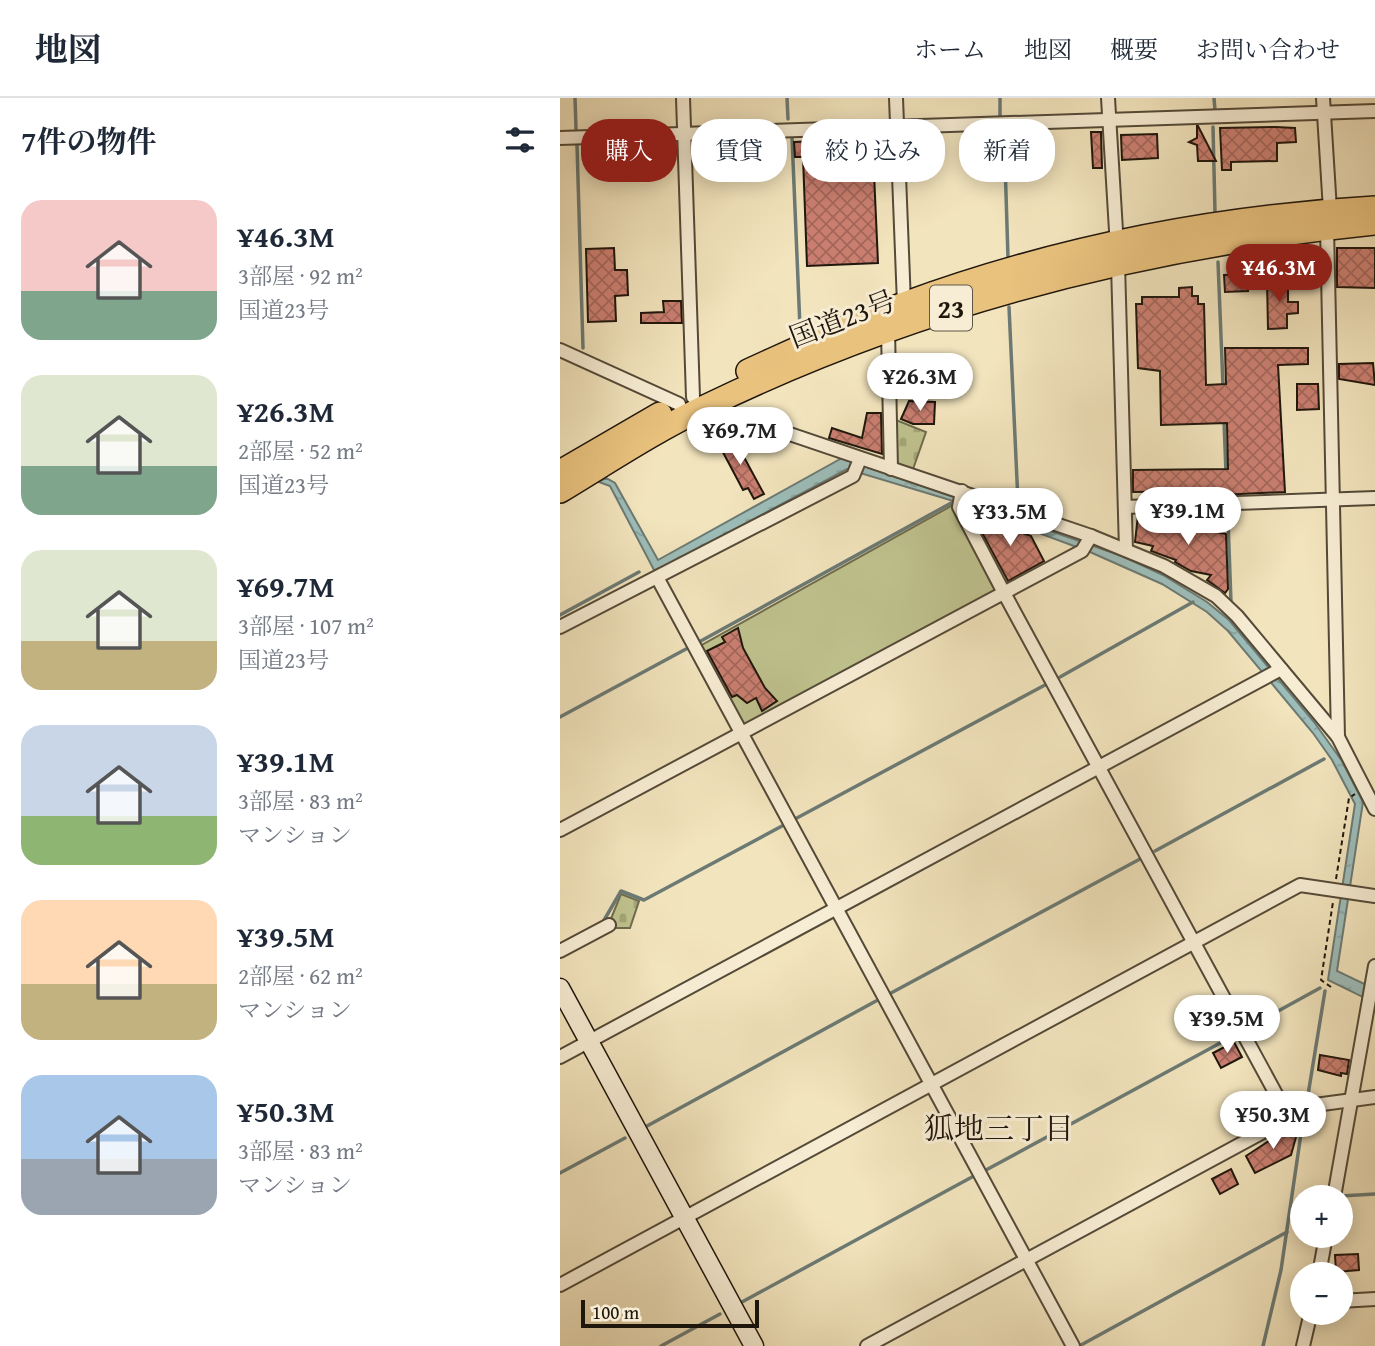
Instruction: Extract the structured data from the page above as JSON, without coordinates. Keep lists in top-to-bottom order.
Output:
{
  "streets": {
    "highway": ["23", "国道23号"]
  },
  "districts": ["狐地三丁目"],
  "scale_bar": "100 m",
  "page": {
    "header": "地図",
    "nav": [
      "ホーム",
      "地図",
      "概要",
      "お問い合わせ"
    ],
    "heading": "7件の物件",
    "chip": [
      "購入",
      "賃貸",
      "絞り込み",
      "新着"
    ],
    "list": [
      {
        "name": "¥46.3M",
        "note": "3部屋 · 92 m² · 国道23号"
      },
      {
        "name": "¥26.3M",
        "note": "2部屋 · 52 m² · 国道23号"
      },
      {
        "name": "¥69.7M",
        "note": "3部屋 · 107 m² · 国道23号"
      },
      {
        "name": "¥39.1M",
        "note": "3部屋 · 83 m² · マンション"
      },
      {
        "name": "¥39.5M",
        "note": "2部屋 · 62 m² · マンション"
      },
      {
        "name": "¥50.3M",
        "note": "3部屋 · 83 m² · マンション"
      }
    ],
    "price": [
      "¥46.3M",
      "¥26.3M",
      "¥69.7M",
      "¥39.1M",
      "¥33.5M",
      "¥39.5M",
      "¥50.3M"
    ],
    "map_buttons": ["+", "−"],
    "scale": "100 m"
  }
}
